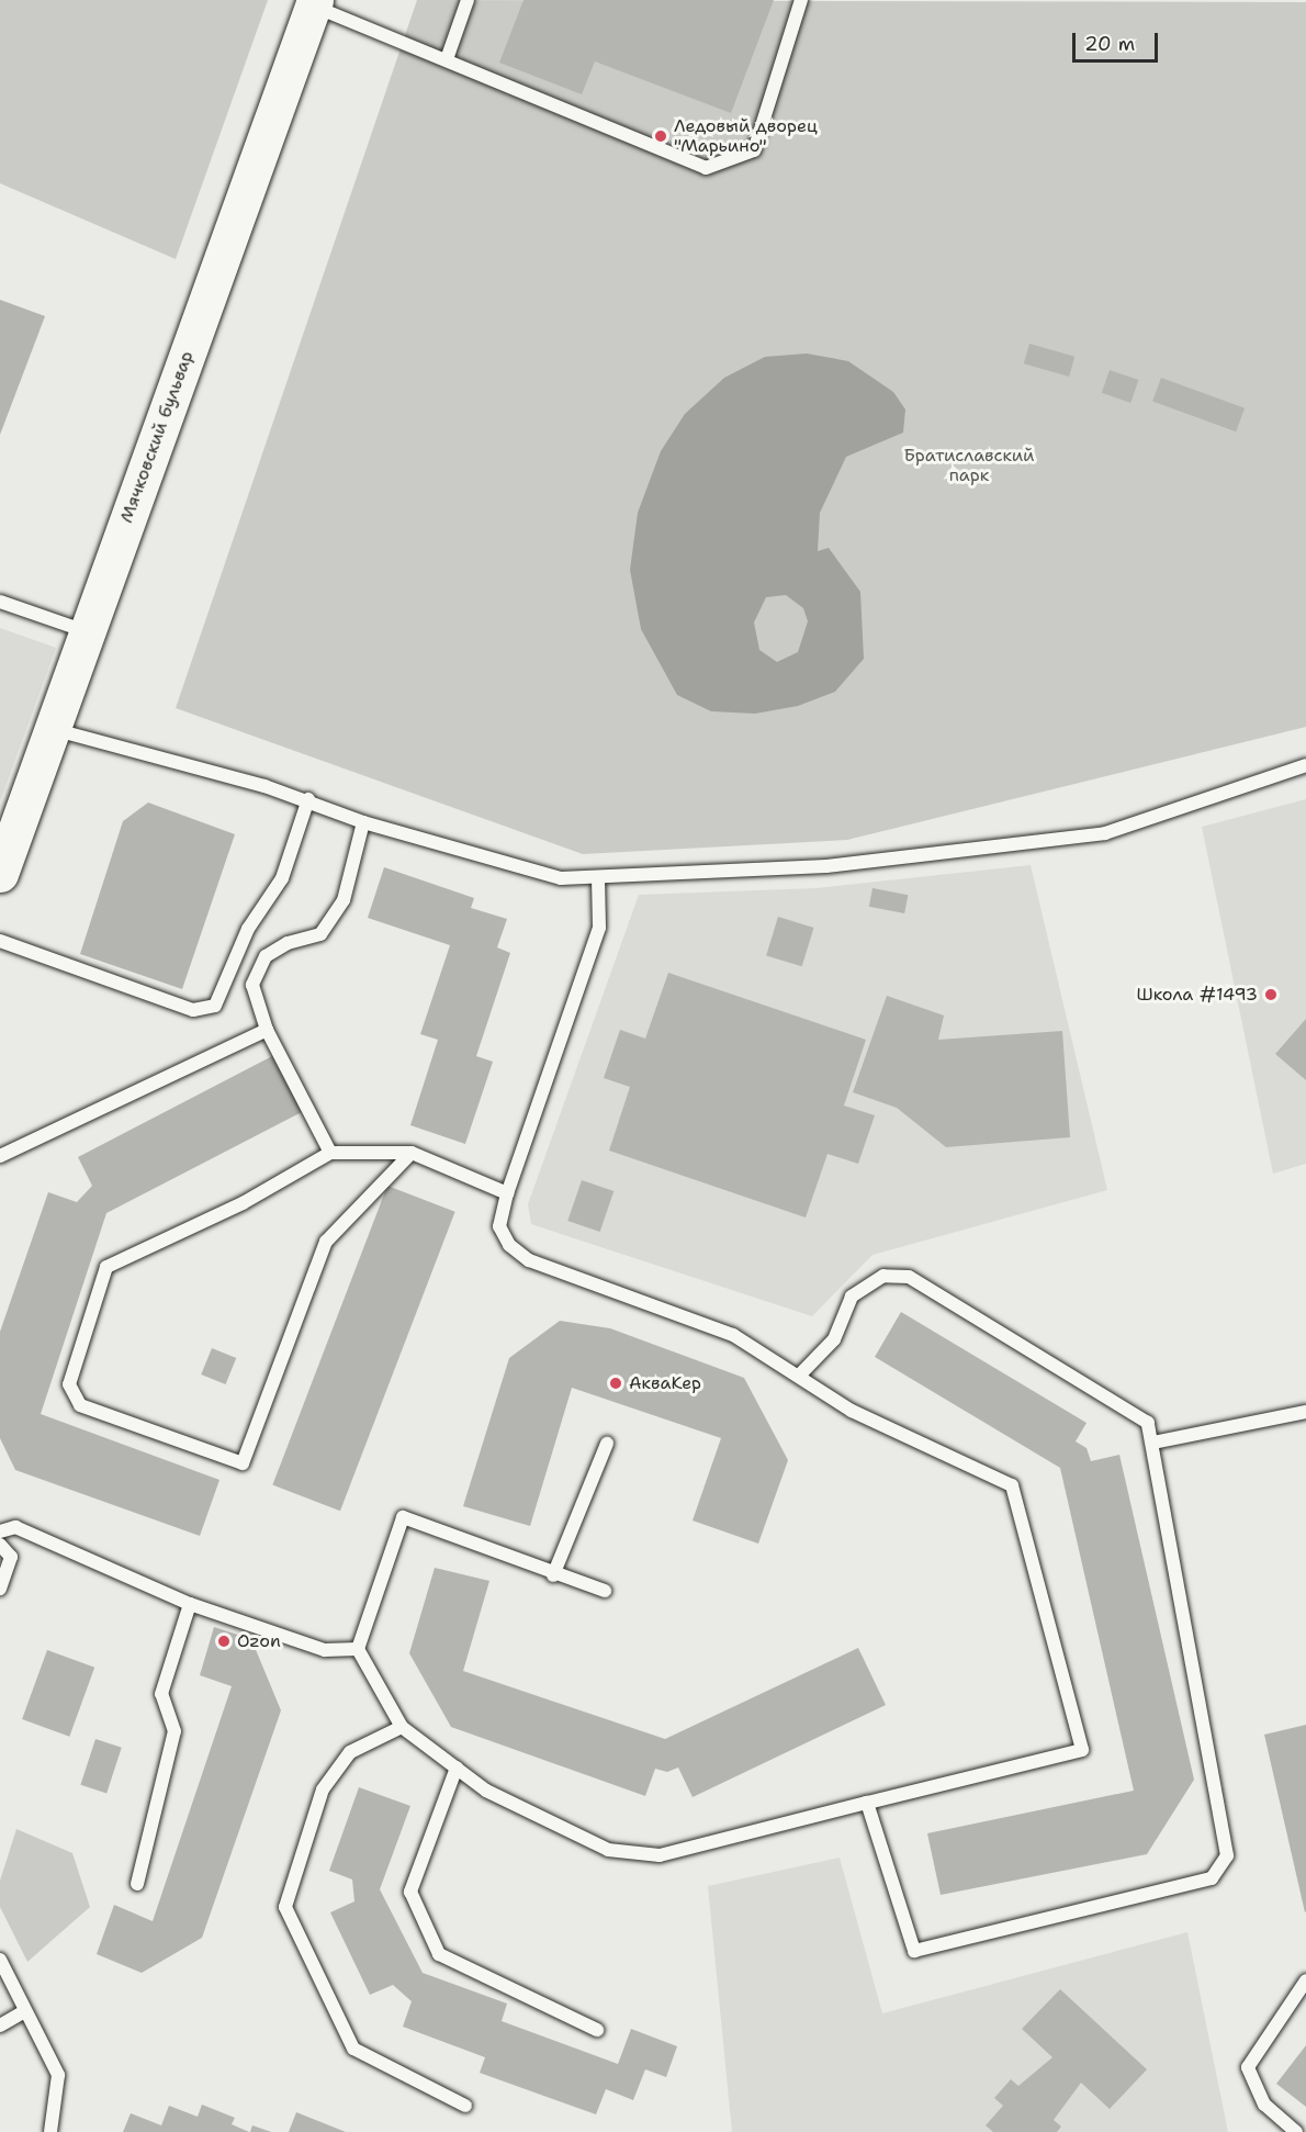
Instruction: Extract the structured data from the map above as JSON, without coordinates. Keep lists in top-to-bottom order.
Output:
{
  "streets": {
    "street": ["Мячковский бульвар"]
  },
  "parks": ["Братиславский парк"],
  "places": [
    "Ледовый дворец \"Марьино\"",
    "Школа #1493",
    "АкваКер",
    "Ozon"
  ],
  "scale_bar": "20 m"
}
